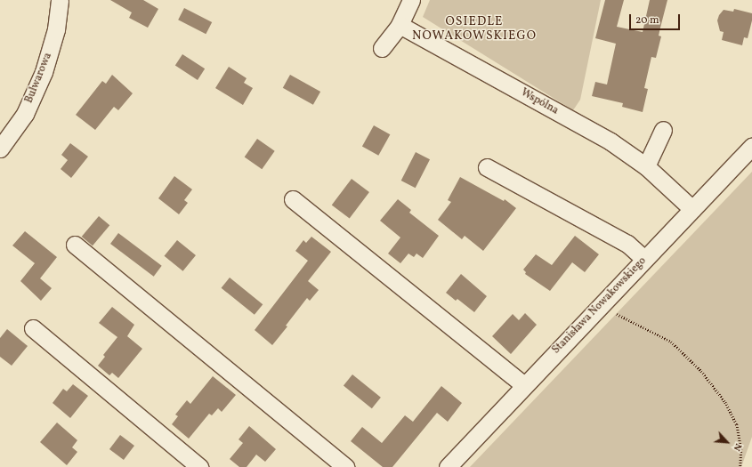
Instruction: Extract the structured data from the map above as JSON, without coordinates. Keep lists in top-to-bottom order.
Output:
{
  "streets": {
    "street": ["Bulwarowa", "Wspólna", "Stanisława Nowakowskiego"]
  },
  "crossings": [
    ["Wspólna", "Stanisława Nowakowskiego"]
  ],
  "districts": ["OSIEDLE NOWAKOWSKIEGO"],
  "scale_bar": "20 m",
  "north": "bottom right"
}
